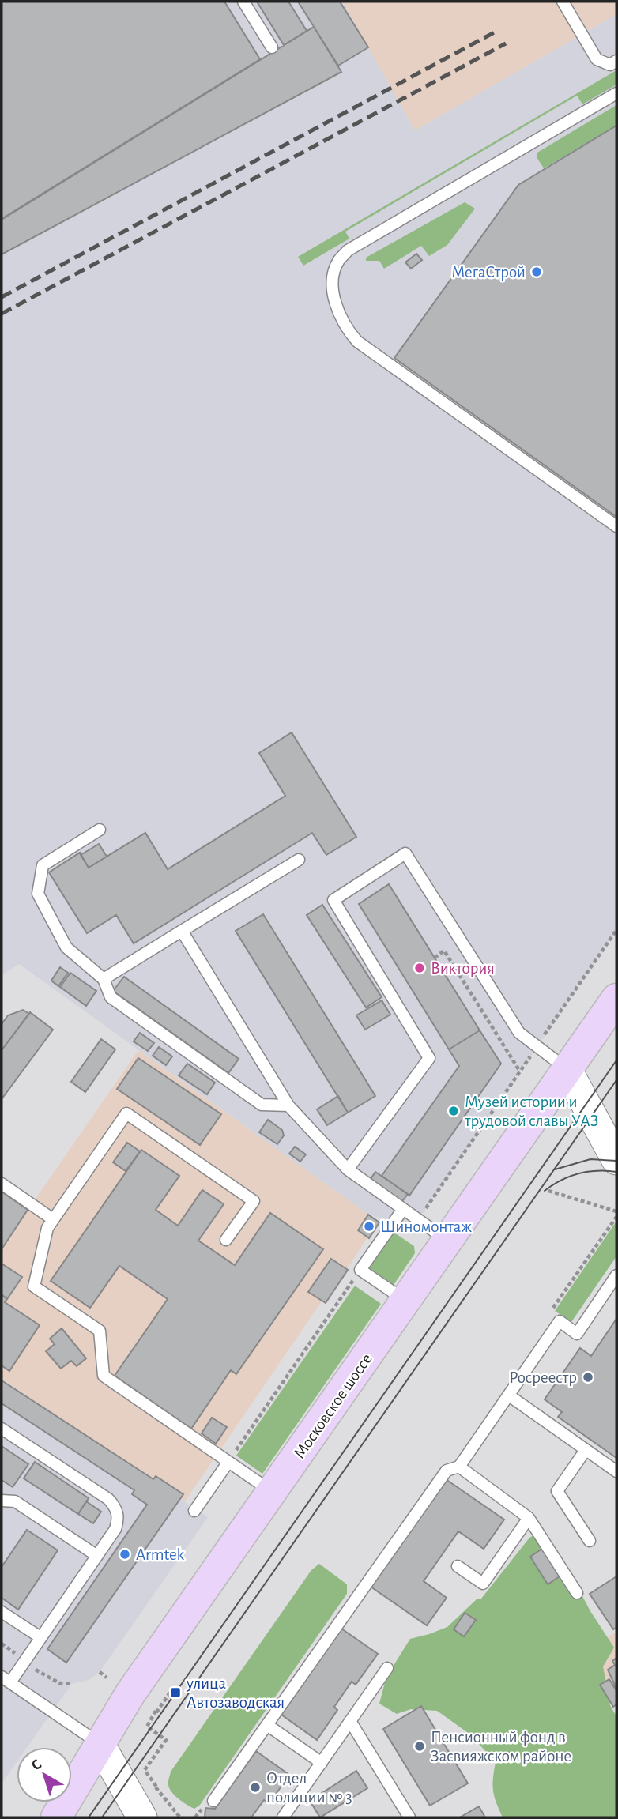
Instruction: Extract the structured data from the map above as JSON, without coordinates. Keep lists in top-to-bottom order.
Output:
{
  "streets": {
    "main road": ["Московское шоссе"]
  },
  "places": {
    "other": [
      "МегаСтрой",
      "Виктория",
      "Музей истории и трудовой славы УАЗ",
      "Шиномонтаж",
      "Росреестр",
      "Armtek",
      "Пенсионный фонд в Засвияжском районе",
      "Отдел полиции № 3"
    ],
    "transit": ["улица Автозаводская"]
  },
  "north": "top left"
}
